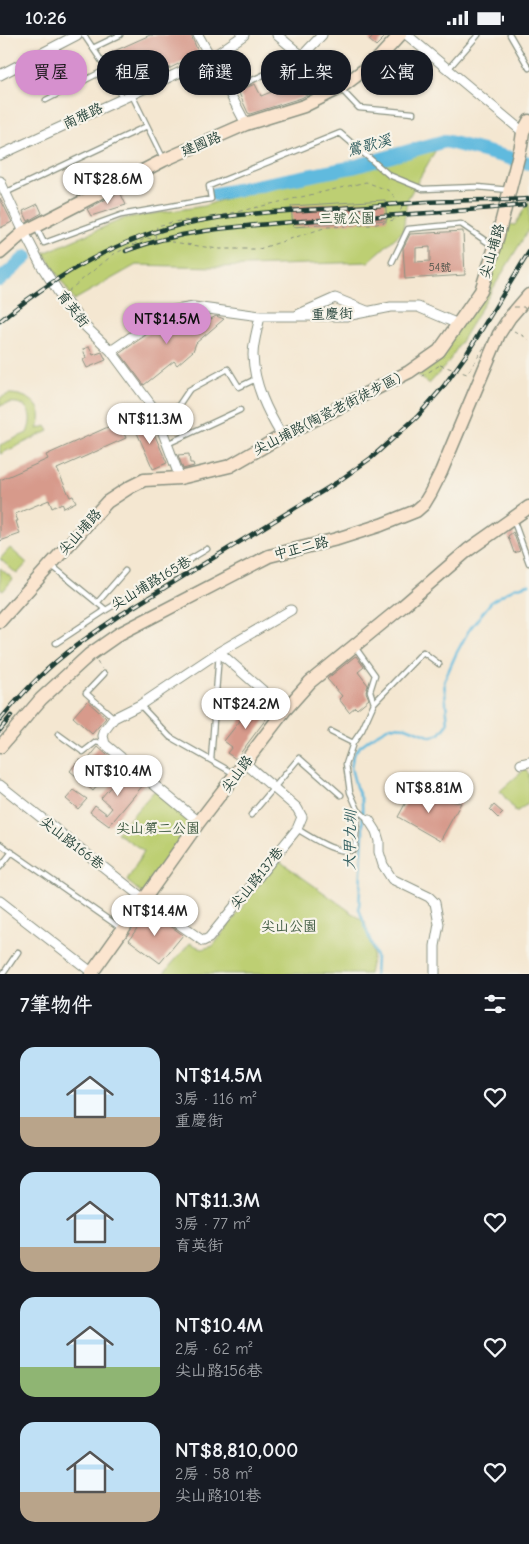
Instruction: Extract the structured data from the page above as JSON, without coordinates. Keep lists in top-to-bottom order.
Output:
{
  "streets": {
    "main road": [
      "建國路",
      "尖山埔路",
      "尖山埔路(陶瓷老街徒步區)",
      "中正二路",
      "尖山路"
    ],
    "street": [
      "南雅路",
      "育英街",
      "重慶街",
      "尖山路166巷",
      "尖山路137巷"
    ],
    "lane": ["尖山埔路165巷"]
  },
  "crossings": [
    ["建國路", "育英街"],
    ["尖山埔路", "育英街"],
    ["尖山埔路", "重慶街"],
    ["尖山埔路", "尖山埔路(陶瓷老街徒步區)"],
    ["尖山埔路", "尖山埔路165巷"],
    ["育英街", "重慶街"],
    ["育英街", "尖山埔路(陶瓷老街徒步區)"],
    ["重慶街", "尖山埔路(陶瓷老街徒步區)"],
    ["尖山路", "尖山路166巷"],
    ["尖山路", "尖山路137巷"],
    ["尖山路166巷", "尖山路137巷"]
  ],
  "water": ["鶯歌溪", "大甲九圳"],
  "parks": ["三號公園", "尖山第二公園", "尖山公園"],
  "house_numbers": ["54號"],
  "page": {
    "status": "10:26",
    "chip": [
      "買屋",
      "租屋",
      "篩選",
      "新上架",
      "公寓"
    ],
    "price": [
      "NT$28.6M",
      "NT$14.5M",
      "NT$11.3M",
      "NT$24.2M",
      "NT$10.4M",
      "NT$8.81M",
      "NT$14.4M"
    ],
    "heading": "7筆物件",
    "list": [
      {
        "name": "NT$14.5M",
        "note": "3房 · 116 m² · 重慶街"
      },
      {
        "name": "NT$11.3M",
        "note": "3房 · 77 m² · 育英街"
      },
      {
        "name": "NT$10.4M",
        "note": "2房 · 62 m² · 尖山路156巷"
      },
      {
        "name": "NT$8,810,000",
        "note": "2房 · 58 m² · 尖山路101巷"
      }
    ]
  }
}
